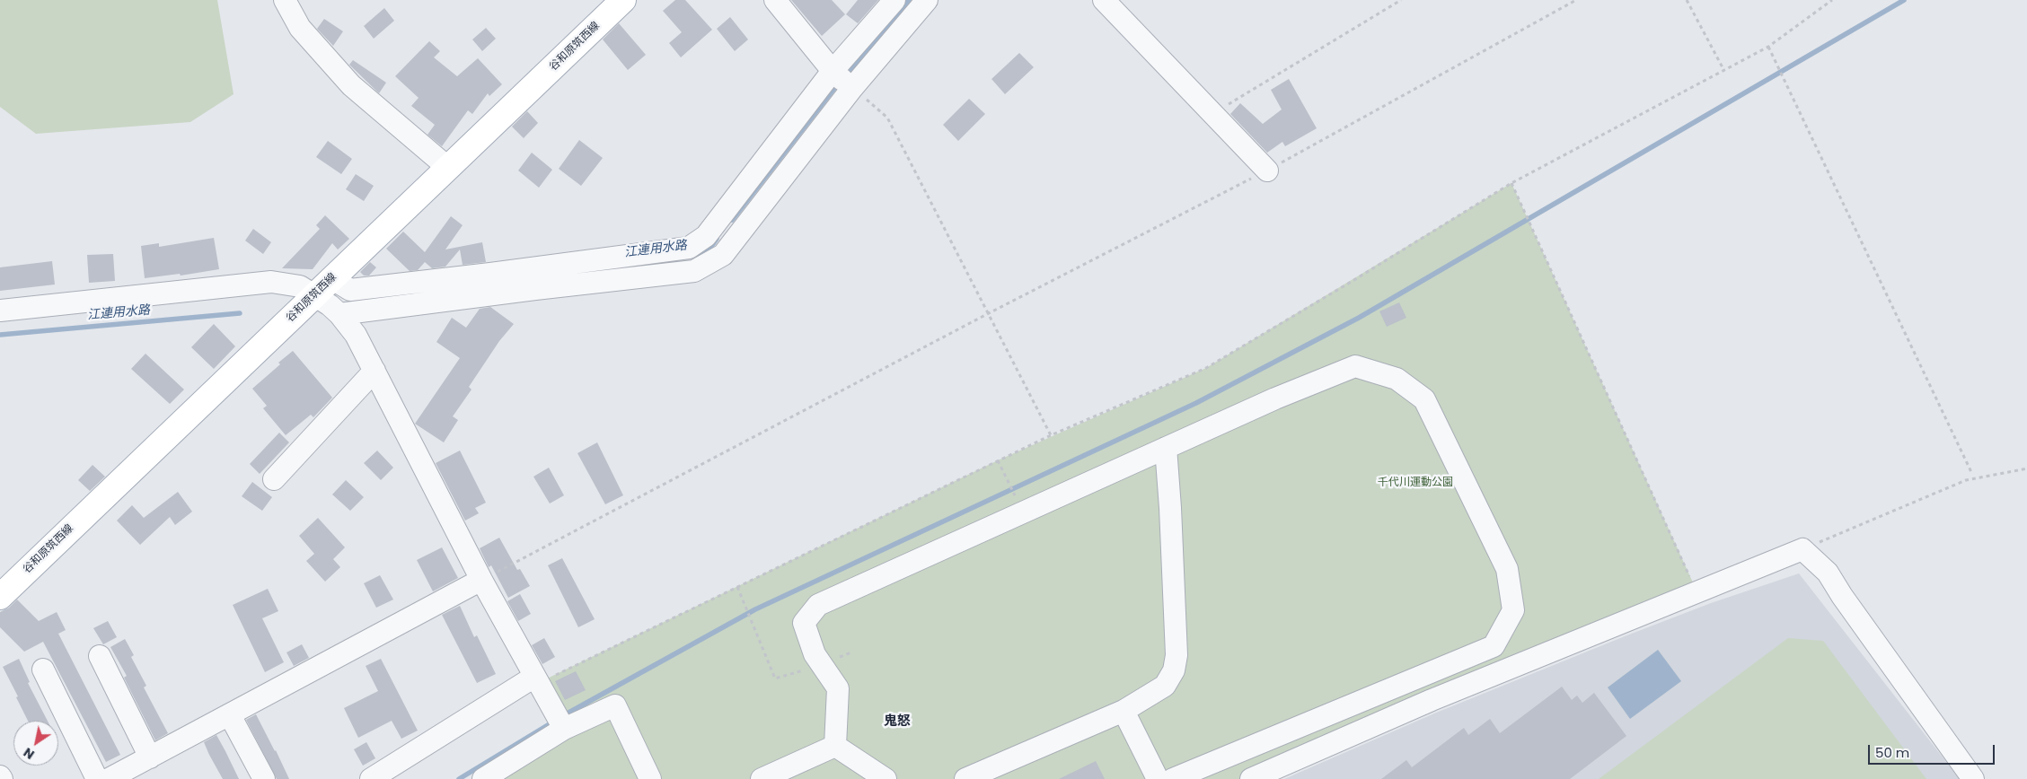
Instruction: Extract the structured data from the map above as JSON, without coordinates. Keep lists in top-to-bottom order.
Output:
{
  "streets": {
    "main road": ["谷和原筑西線"]
  },
  "districts": ["鬼怒"],
  "water": ["江連用水路"],
  "parks": ["千代川運動公園"],
  "scale_bar": "50 m",
  "north": "bottom left"
}
